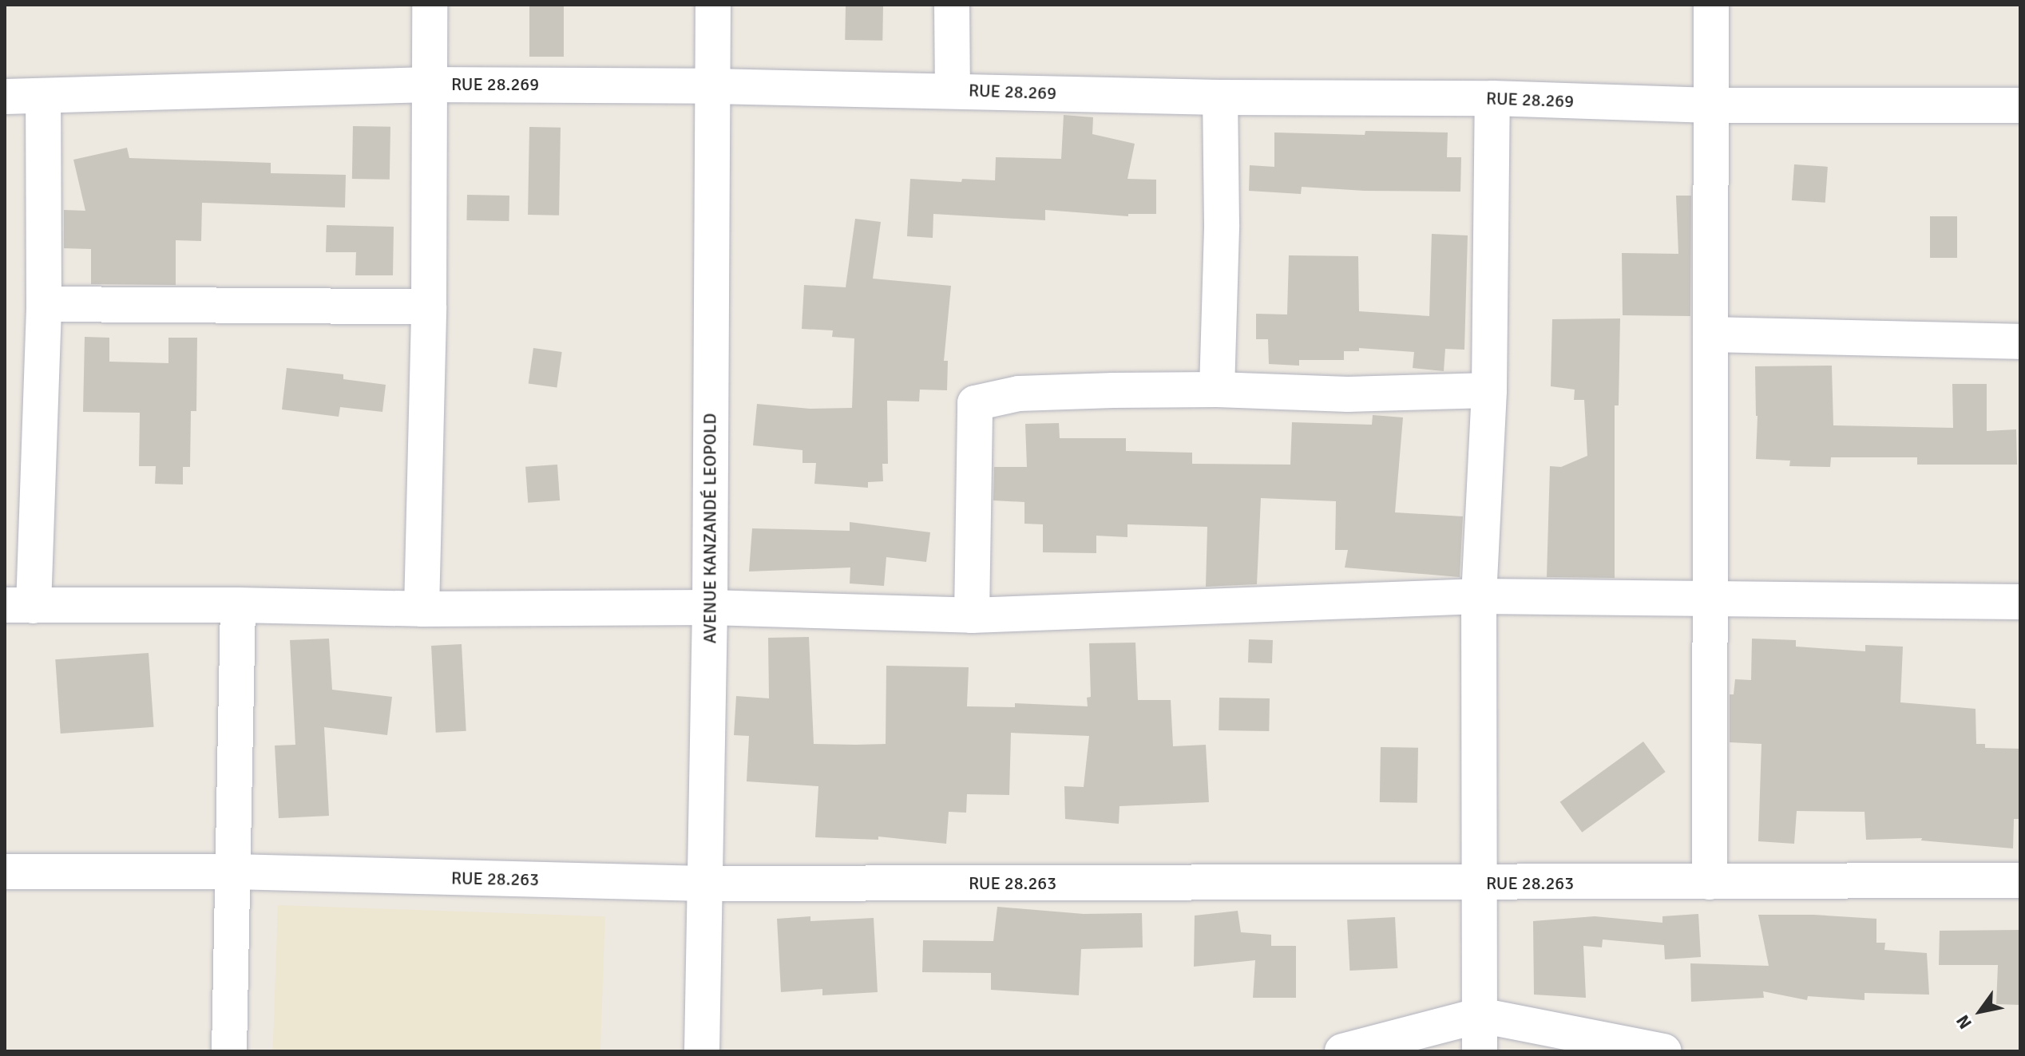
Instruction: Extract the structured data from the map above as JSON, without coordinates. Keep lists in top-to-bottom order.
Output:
{
  "streets": {
    "street": ["RUE 28.269", "AVENUE KANZANDÉ LEOPOLD", "RUE 28.263"]
  },
  "crossings": [
    ["RUE 28.269", "AVENUE KANZANDÉ LEOPOLD"],
    ["AVENUE KANZANDÉ LEOPOLD", "RUE 28.263"]
  ],
  "north": "bottom left"
}
